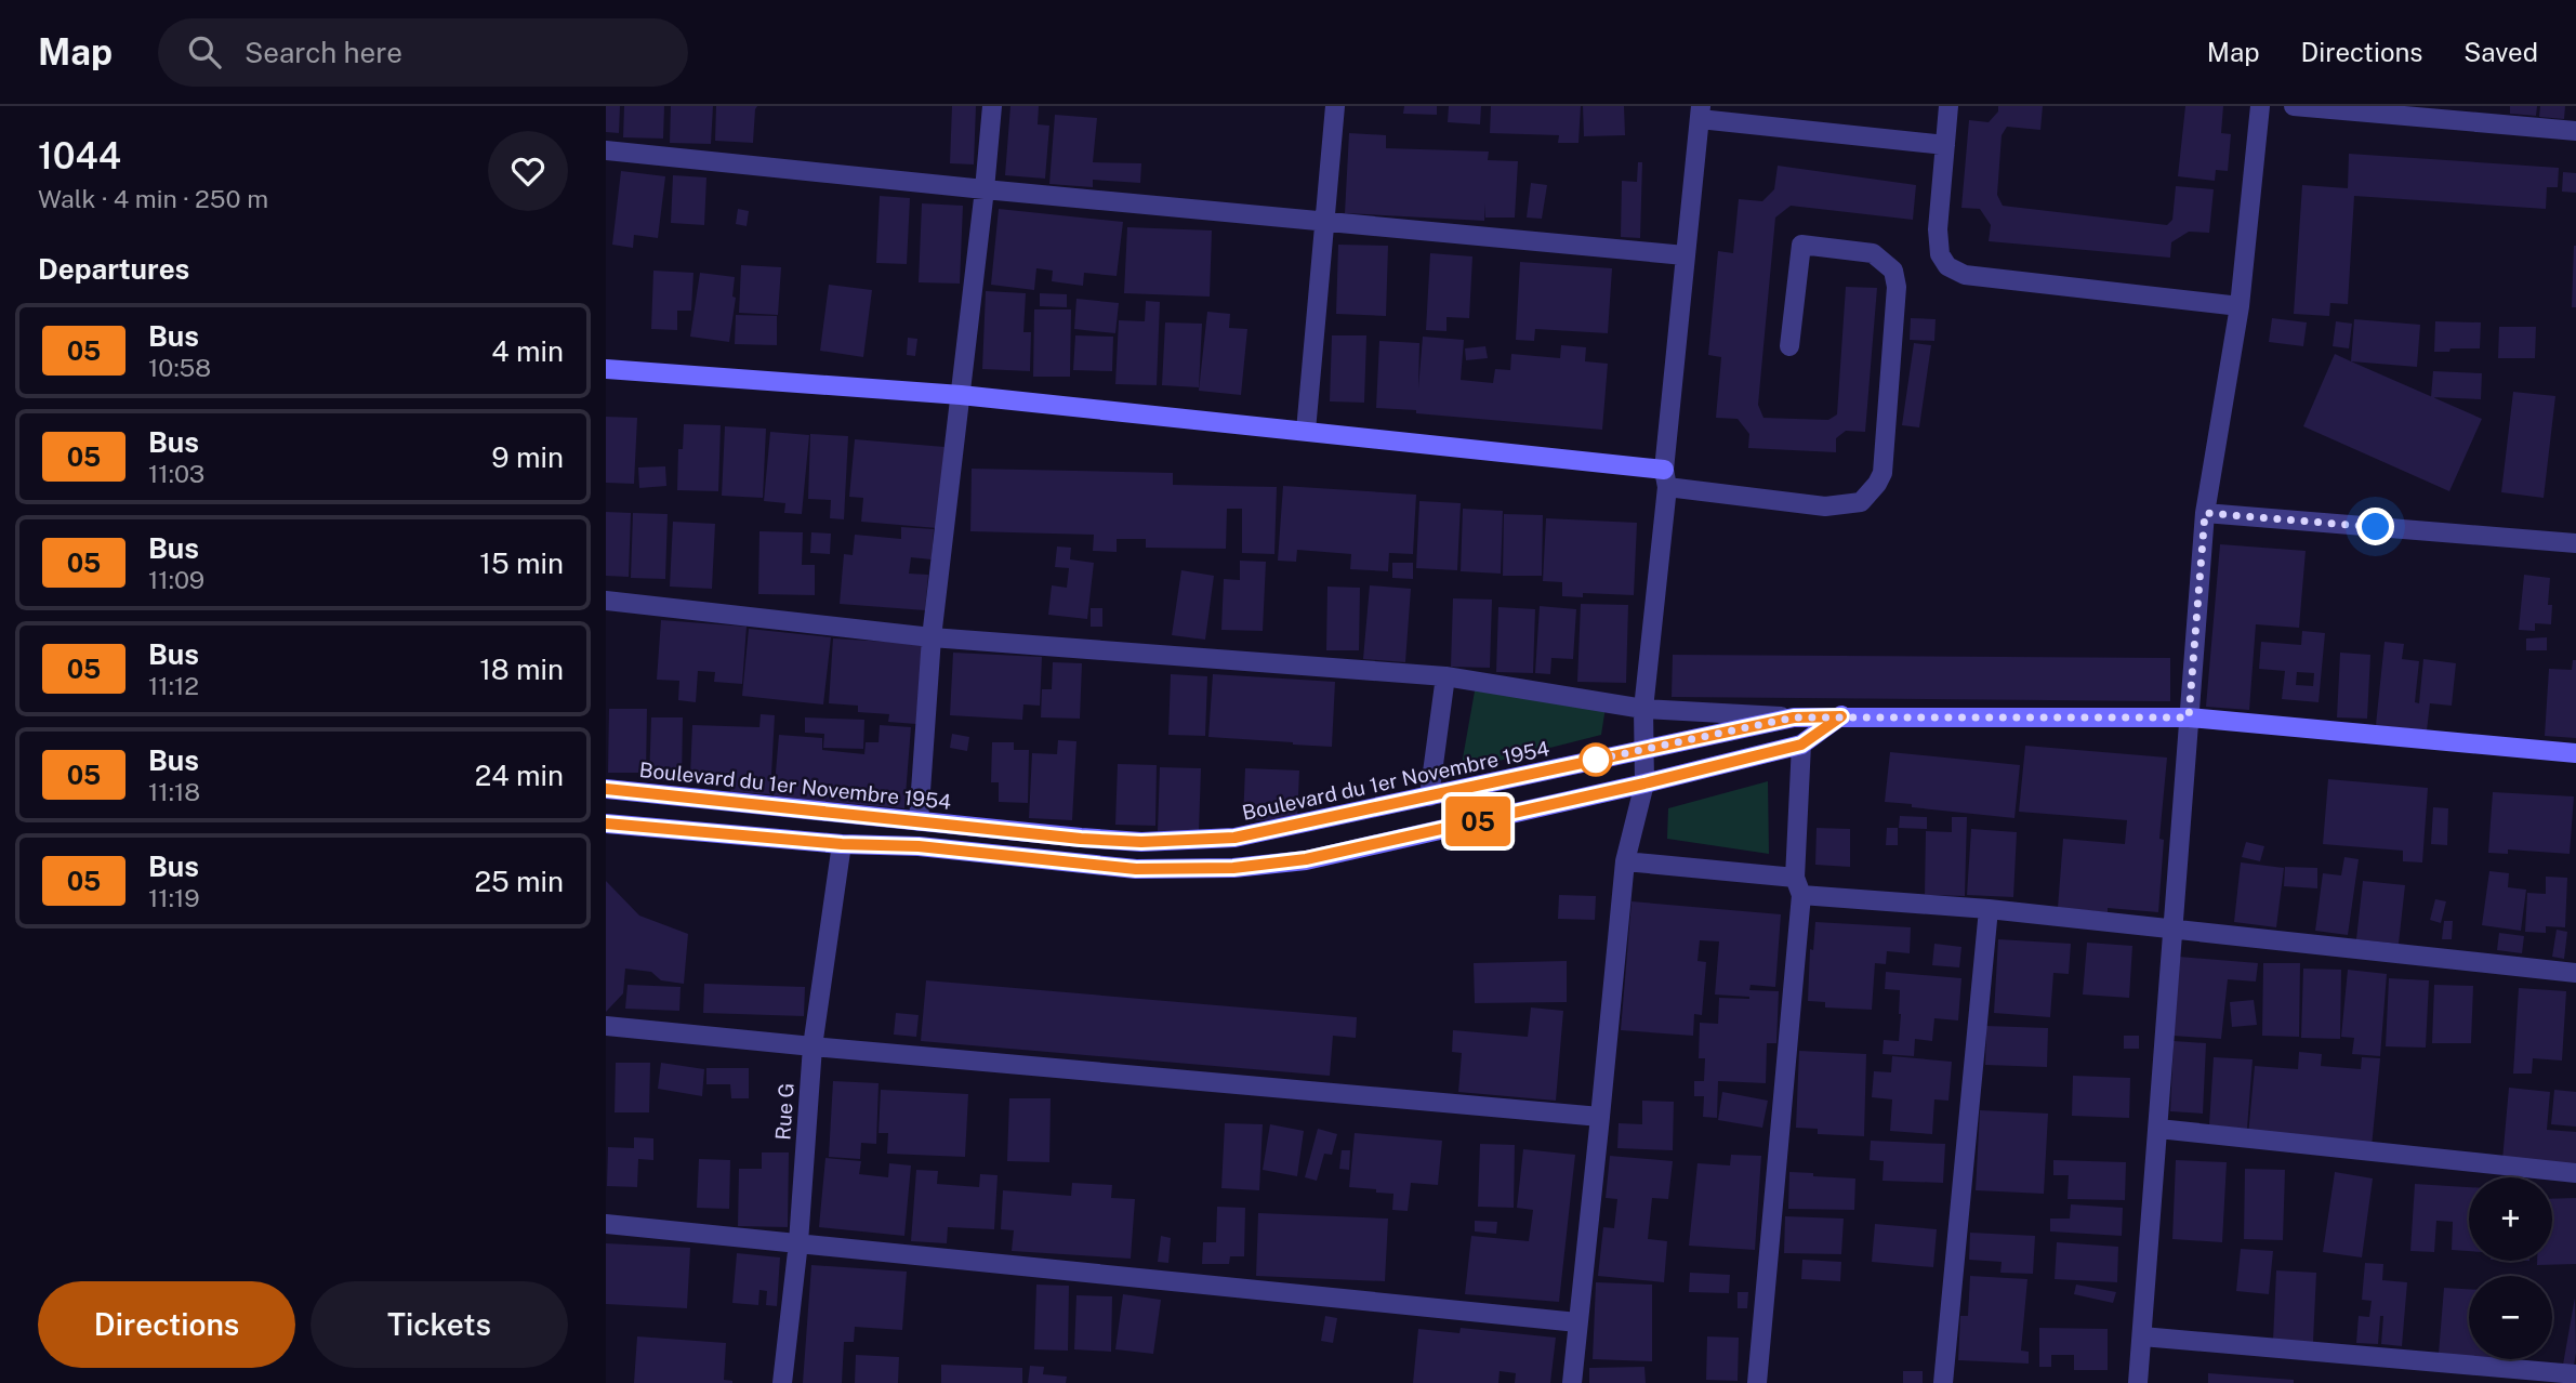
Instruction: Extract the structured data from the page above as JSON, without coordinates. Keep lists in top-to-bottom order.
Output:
{
  "streets": {
    "main road": ["Boulevard du 1er Novembre 1954"],
    "street": ["Rue G"]
  },
  "lines": ["bus line 05"],
  "page": {
    "header": "Map",
    "search": "Search here",
    "nav": ["Map", "Directions", "Saved"],
    "heading": [
      ["1044", "Walk · 4 min · 250 m"],
      "Departures"
    ],
    "on_map": "05",
    "list": [
      {
        "mark": "05",
        "name": "Bus",
        "note": "10:58",
        "value": "4 min"
      },
      {
        "mark": "05",
        "name": "Bus",
        "note": "11:03",
        "value": "9 min"
      },
      {
        "mark": "05",
        "name": "Bus",
        "note": "11:09",
        "value": "15 min"
      },
      {
        "mark": "05",
        "name": "Bus",
        "note": "11:12",
        "value": "18 min"
      },
      {
        "mark": "05",
        "name": "Bus",
        "note": "11:18",
        "value": "24 min"
      },
      {
        "mark": "05",
        "name": "Bus",
        "note": "11:19",
        "value": "25 min"
      }
    ],
    "map_buttons": ["+", "−"],
    "buttons": ["Directions", "Tickets"]
  }
}
